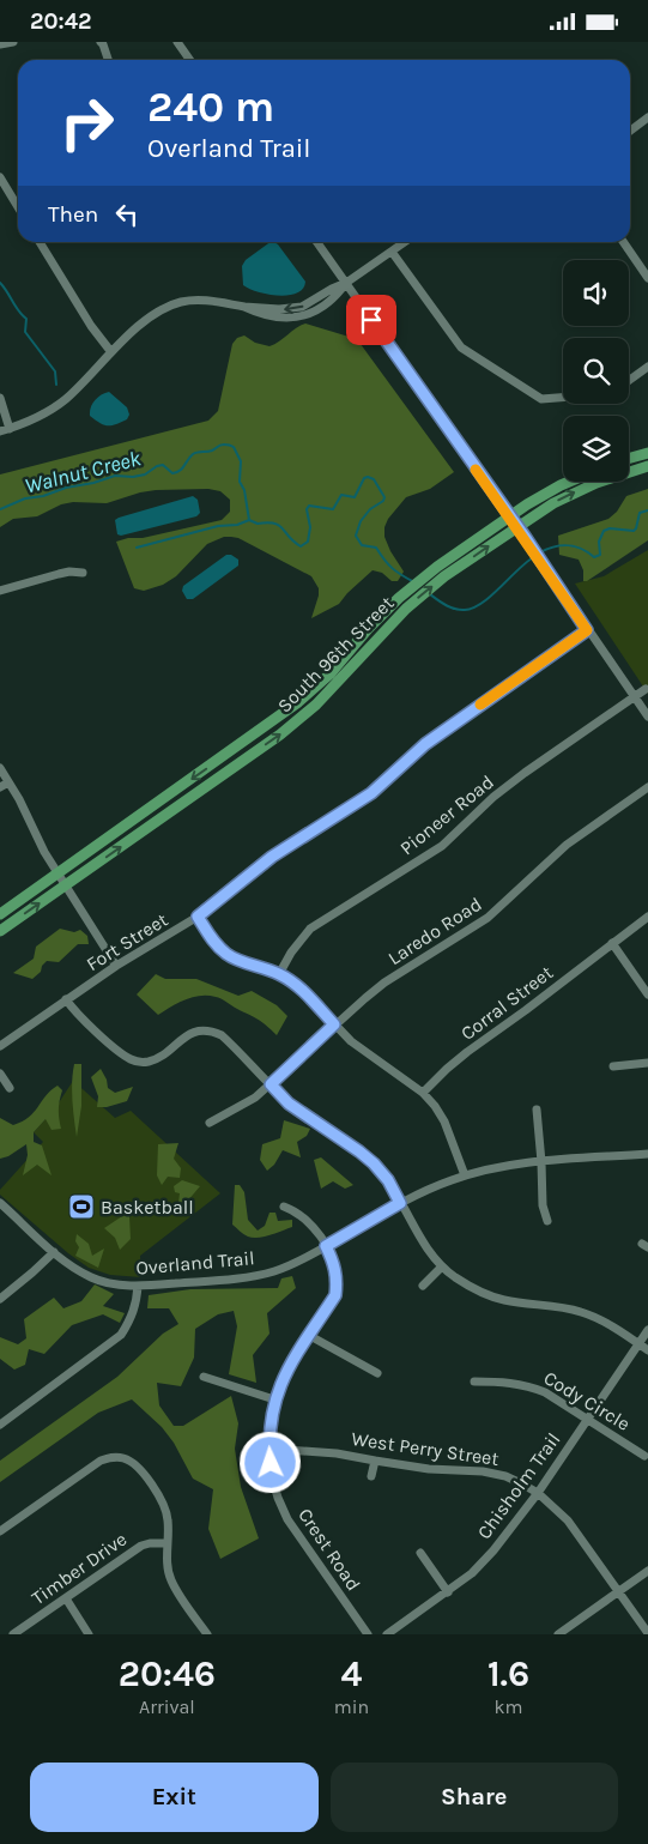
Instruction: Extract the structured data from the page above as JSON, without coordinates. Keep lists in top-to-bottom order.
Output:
{
  "streets": {
    "main road": ["South 96th Street"],
    "street": [
      "Pioneer Road",
      "Laredo Road",
      "Fort Street",
      "Corral Street",
      "Overland Trail",
      "Cody Circle",
      "West Perry Street",
      "Chisholm Trail",
      "Crest Road",
      "Timber Drive"
    ]
  },
  "crossings": [
    ["Overland Trail", "Crest Road"],
    ["Cody Circle", "Chisholm Trail"],
    ["West Perry Street", "Chisholm Trail"],
    ["West Perry Street", "Crest Road"]
  ],
  "water": ["Walnut Creek"],
  "places": {
    "sports": ["Basketball"]
  },
  "page": {
    "status": "20:42",
    "turn": ["240 m", "Overland Trail"],
    "then": "Then",
    "eta": [
      "20:46",
      "Arrival",
      "4",
      "min",
      "1.6",
      "km"
    ],
    "buttons": ["Exit", "Share"]
  }
}
